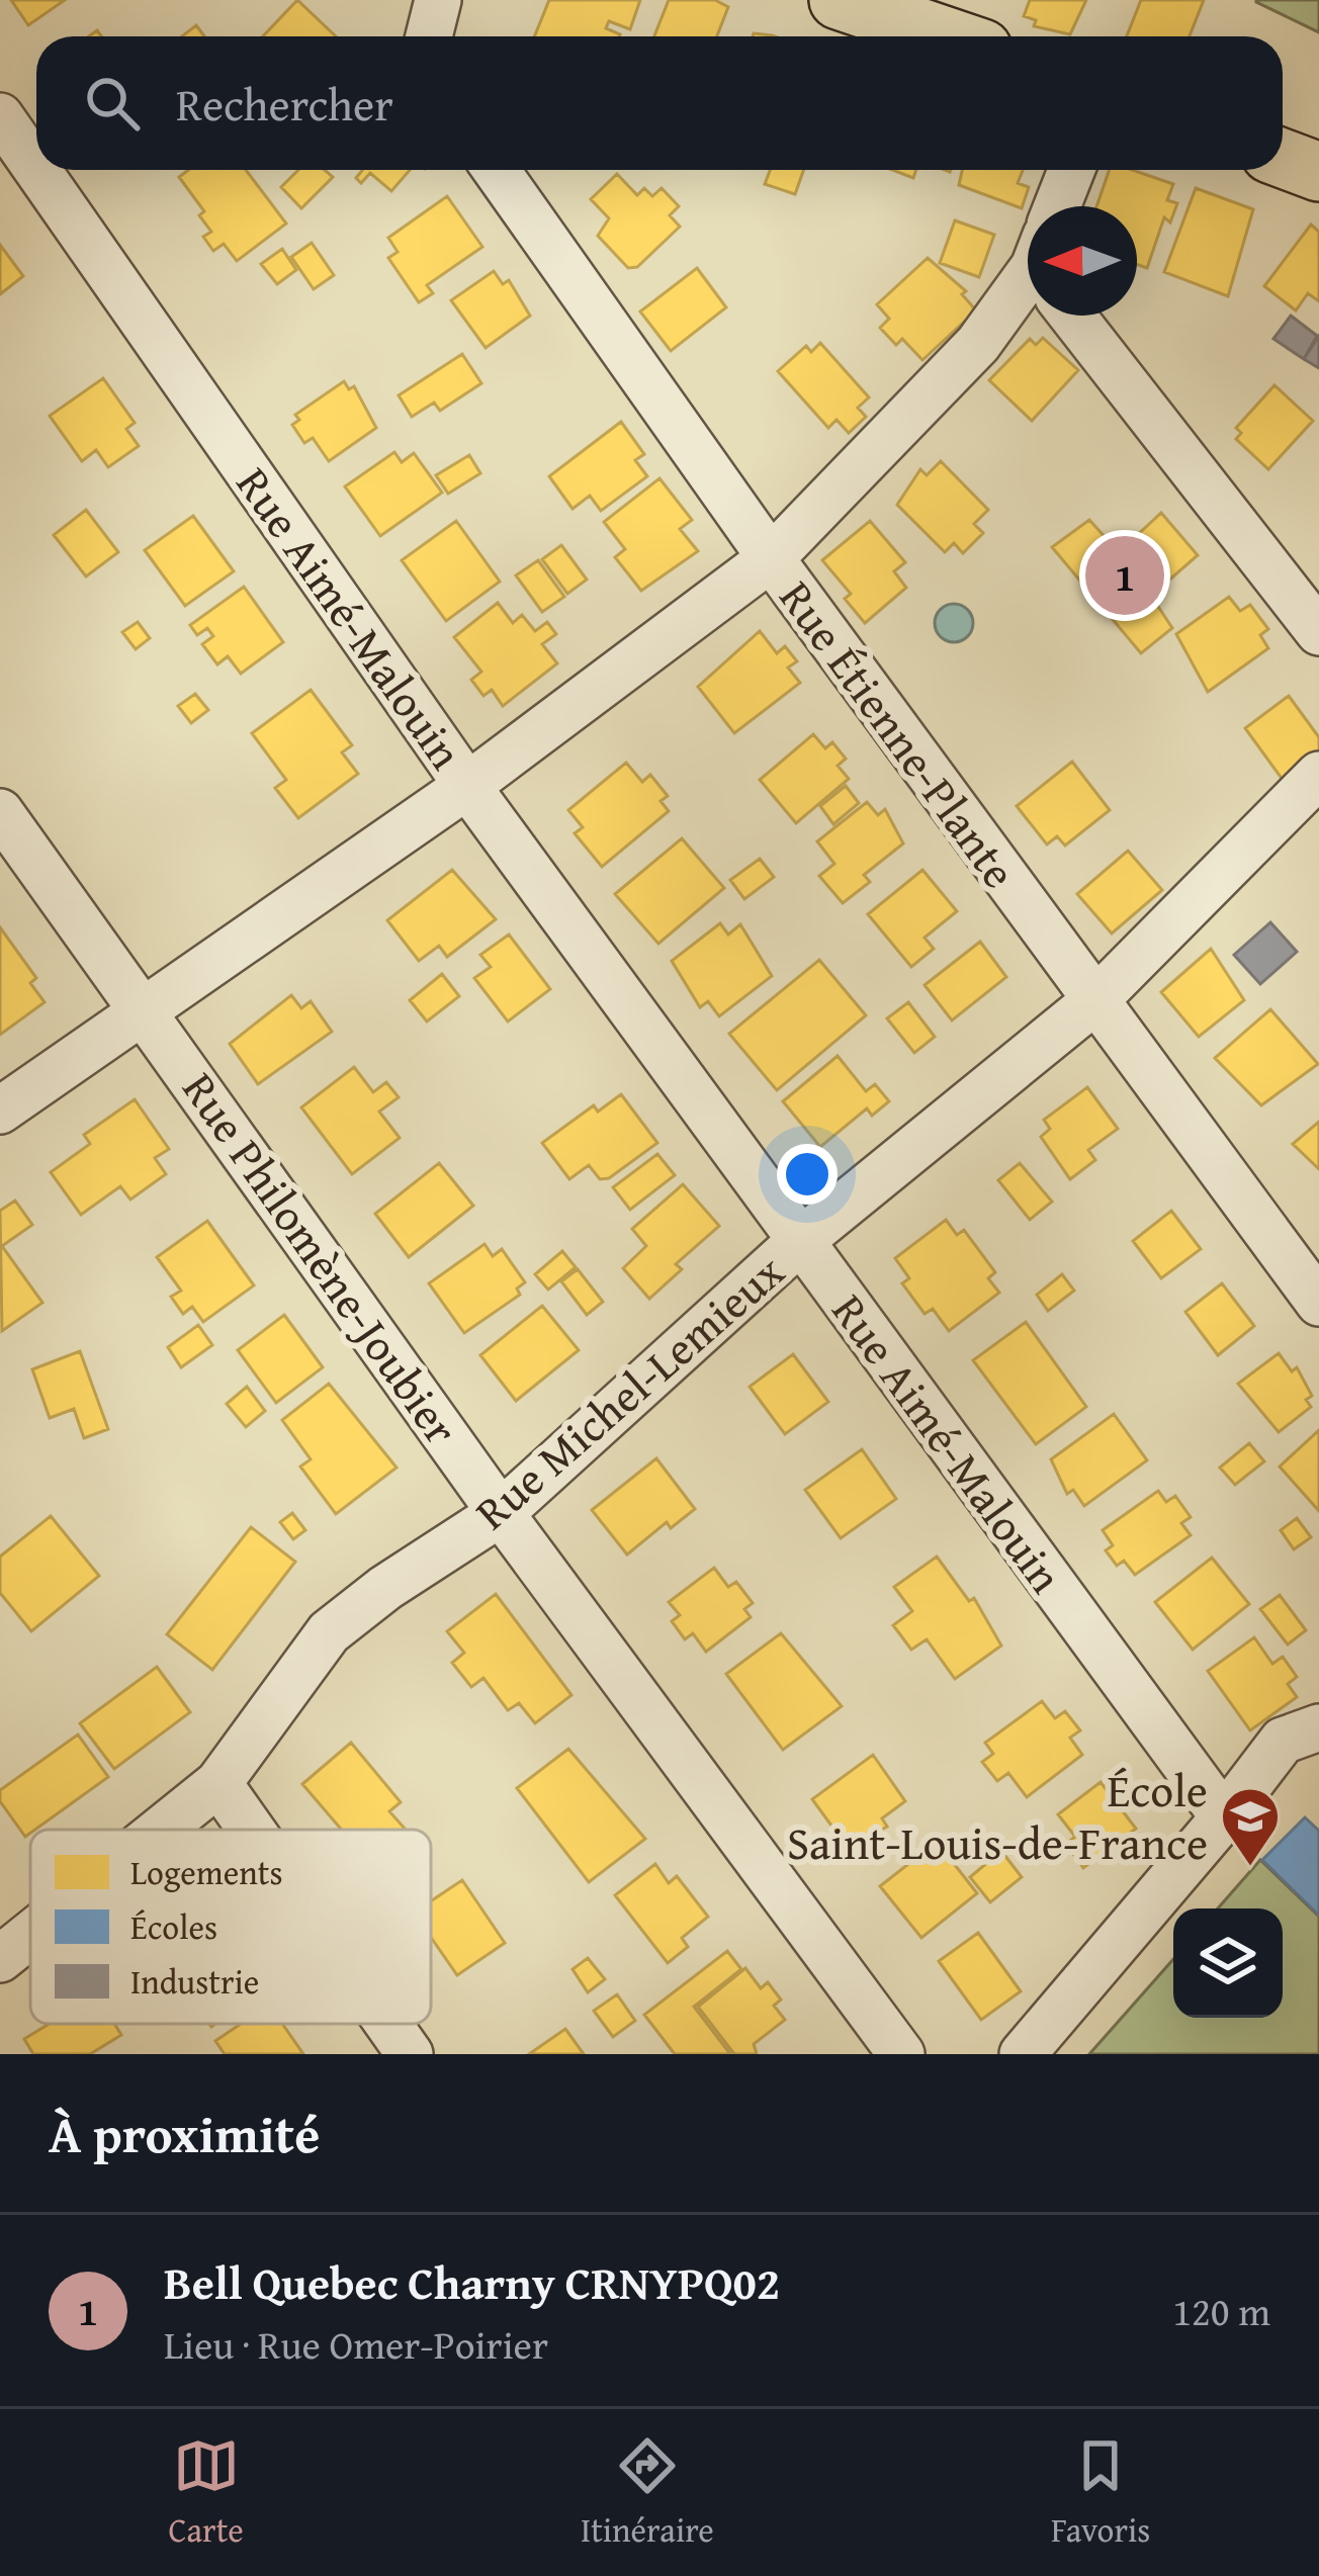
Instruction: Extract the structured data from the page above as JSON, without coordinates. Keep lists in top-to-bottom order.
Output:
{
  "streets": {
    "street": [
      "Rue Aimé-Malouin",
      "Rue Étienne-Plante",
      "Rue Philomène-Joubier",
      "Rue Michel-Lemieux"
    ]
  },
  "crossings": [
    ["Rue Aimé-Malouin", "Rue Michel-Lemieux"],
    ["Rue Étienne-Plante", "Rue Michel-Lemieux"],
    ["Rue Philomène-Joubier", "Rue Michel-Lemieux"]
  ],
  "places": {
    "school or university": ["École Saint-Louis-de-France"]
  },
  "legend": ["Logements", "Écoles", "Industrie"],
  "north": "left",
  "page": {
    "search": "Rechercher",
    "pins": "1",
    "heading": "À proximité",
    "list": [
      {
        "mark": "1",
        "name": "Bell Quebec Charny CRNYPQ02",
        "note": "Lieu · Rue Omer-Poirier",
        "value": "120 m"
      }
    ],
    "nav": ["Carte", "Itinéraire", "Favoris"]
  }
}
